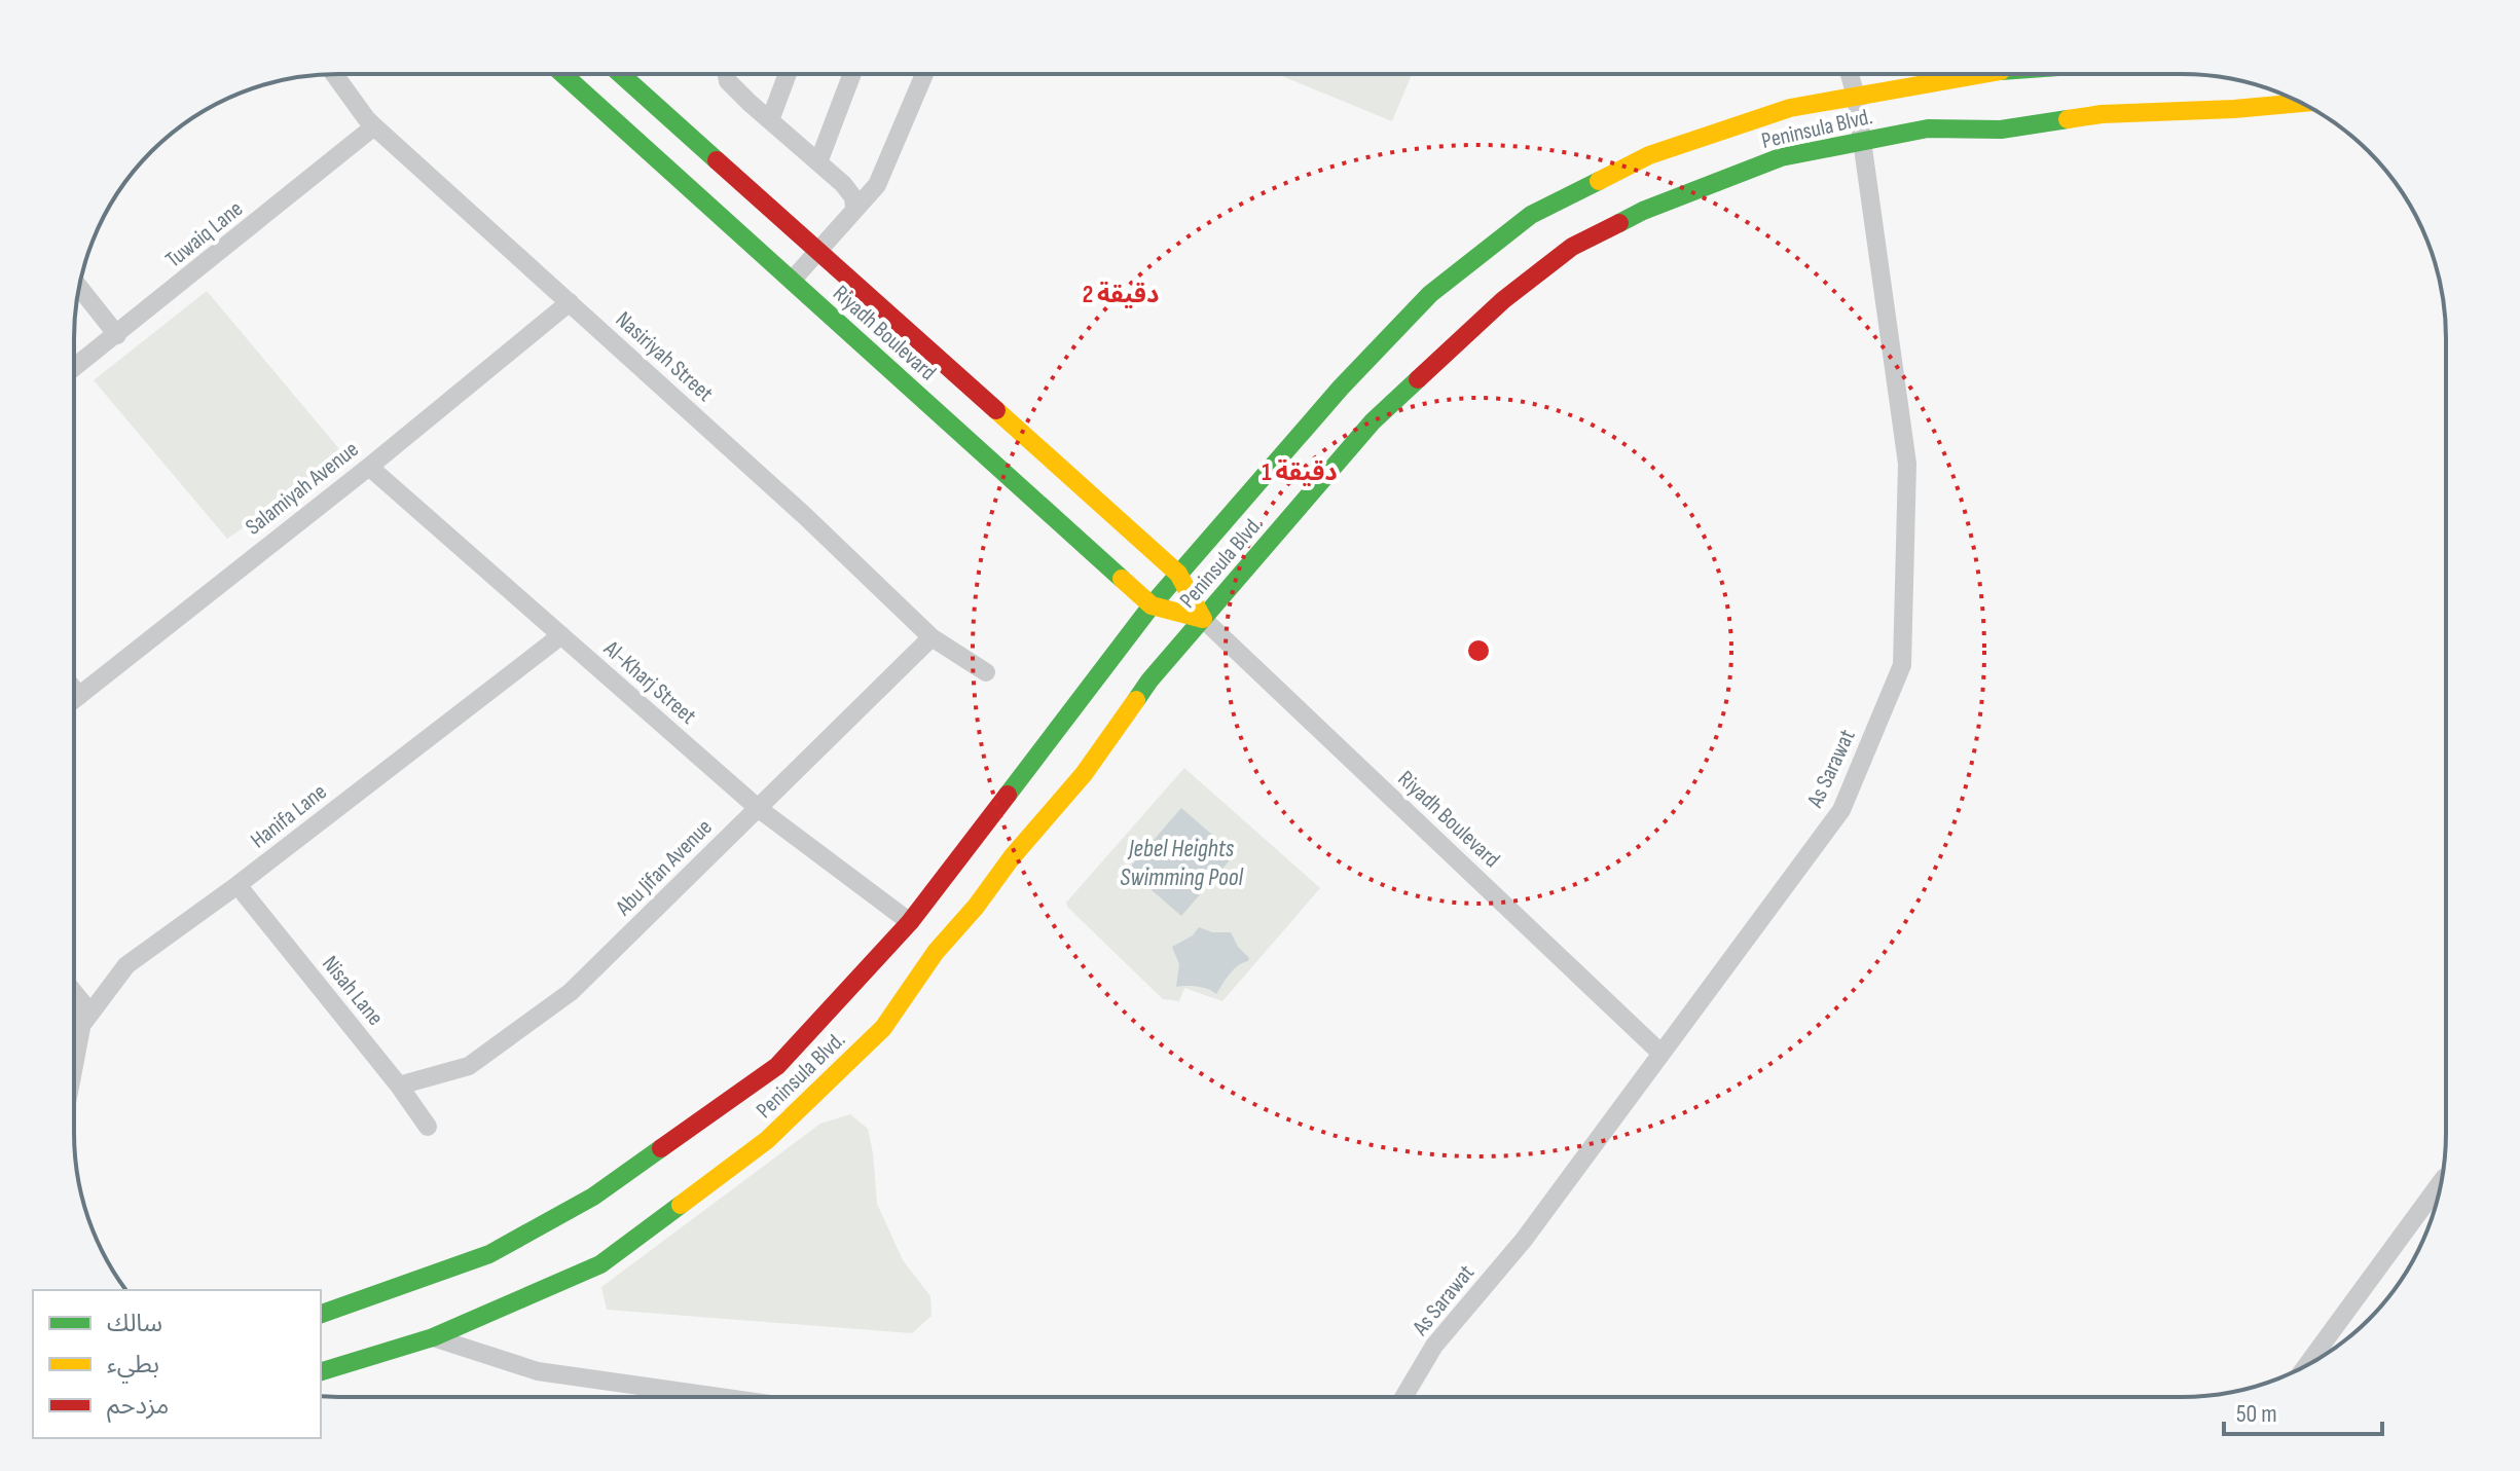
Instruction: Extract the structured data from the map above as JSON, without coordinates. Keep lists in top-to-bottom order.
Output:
{
  "streets": {
    "main road": ["Peninsula Blvd.", "Riyadh Boulevard"],
    "street": [
      "Tuwaiq Lane",
      "Nasiriyah Street",
      "Salamiyah Avenue",
      "Al-Kharj Street",
      "As Sarawat",
      "Hanifa Lane",
      "Abu Jifan Avenue",
      "Nisah Lane"
    ]
  },
  "crossings": [
    ["Peninsula Blvd.", "Riyadh Boulevard"],
    ["Peninsula Blvd.", "Al-Kharj Street"],
    ["Peninsula Blvd.", "As Sarawat"],
    ["Tuwaiq Lane", "Nasiriyah Street"],
    ["Riyadh Boulevard", "As Sarawat"],
    ["Nasiriyah Street", "Salamiyah Avenue"],
    ["Nasiriyah Street", "Abu Jifan Avenue"],
    ["Salamiyah Avenue", "Al-Kharj Street"],
    ["Al-Kharj Street", "Hanifa Lane"],
    ["Al-Kharj Street", "Abu Jifan Avenue"],
    ["Hanifa Lane", "Nisah Lane"],
    ["Abu Jifan Avenue", "Nisah Lane"]
  ],
  "water": ["Jebel Heights Swimming Pool"],
  "legend": ["سالك", "بطيء", "مزدحم"],
  "scale_bar": "50 m",
  "rings": ["2 دقيقة", "1 دقيقة"]
}
